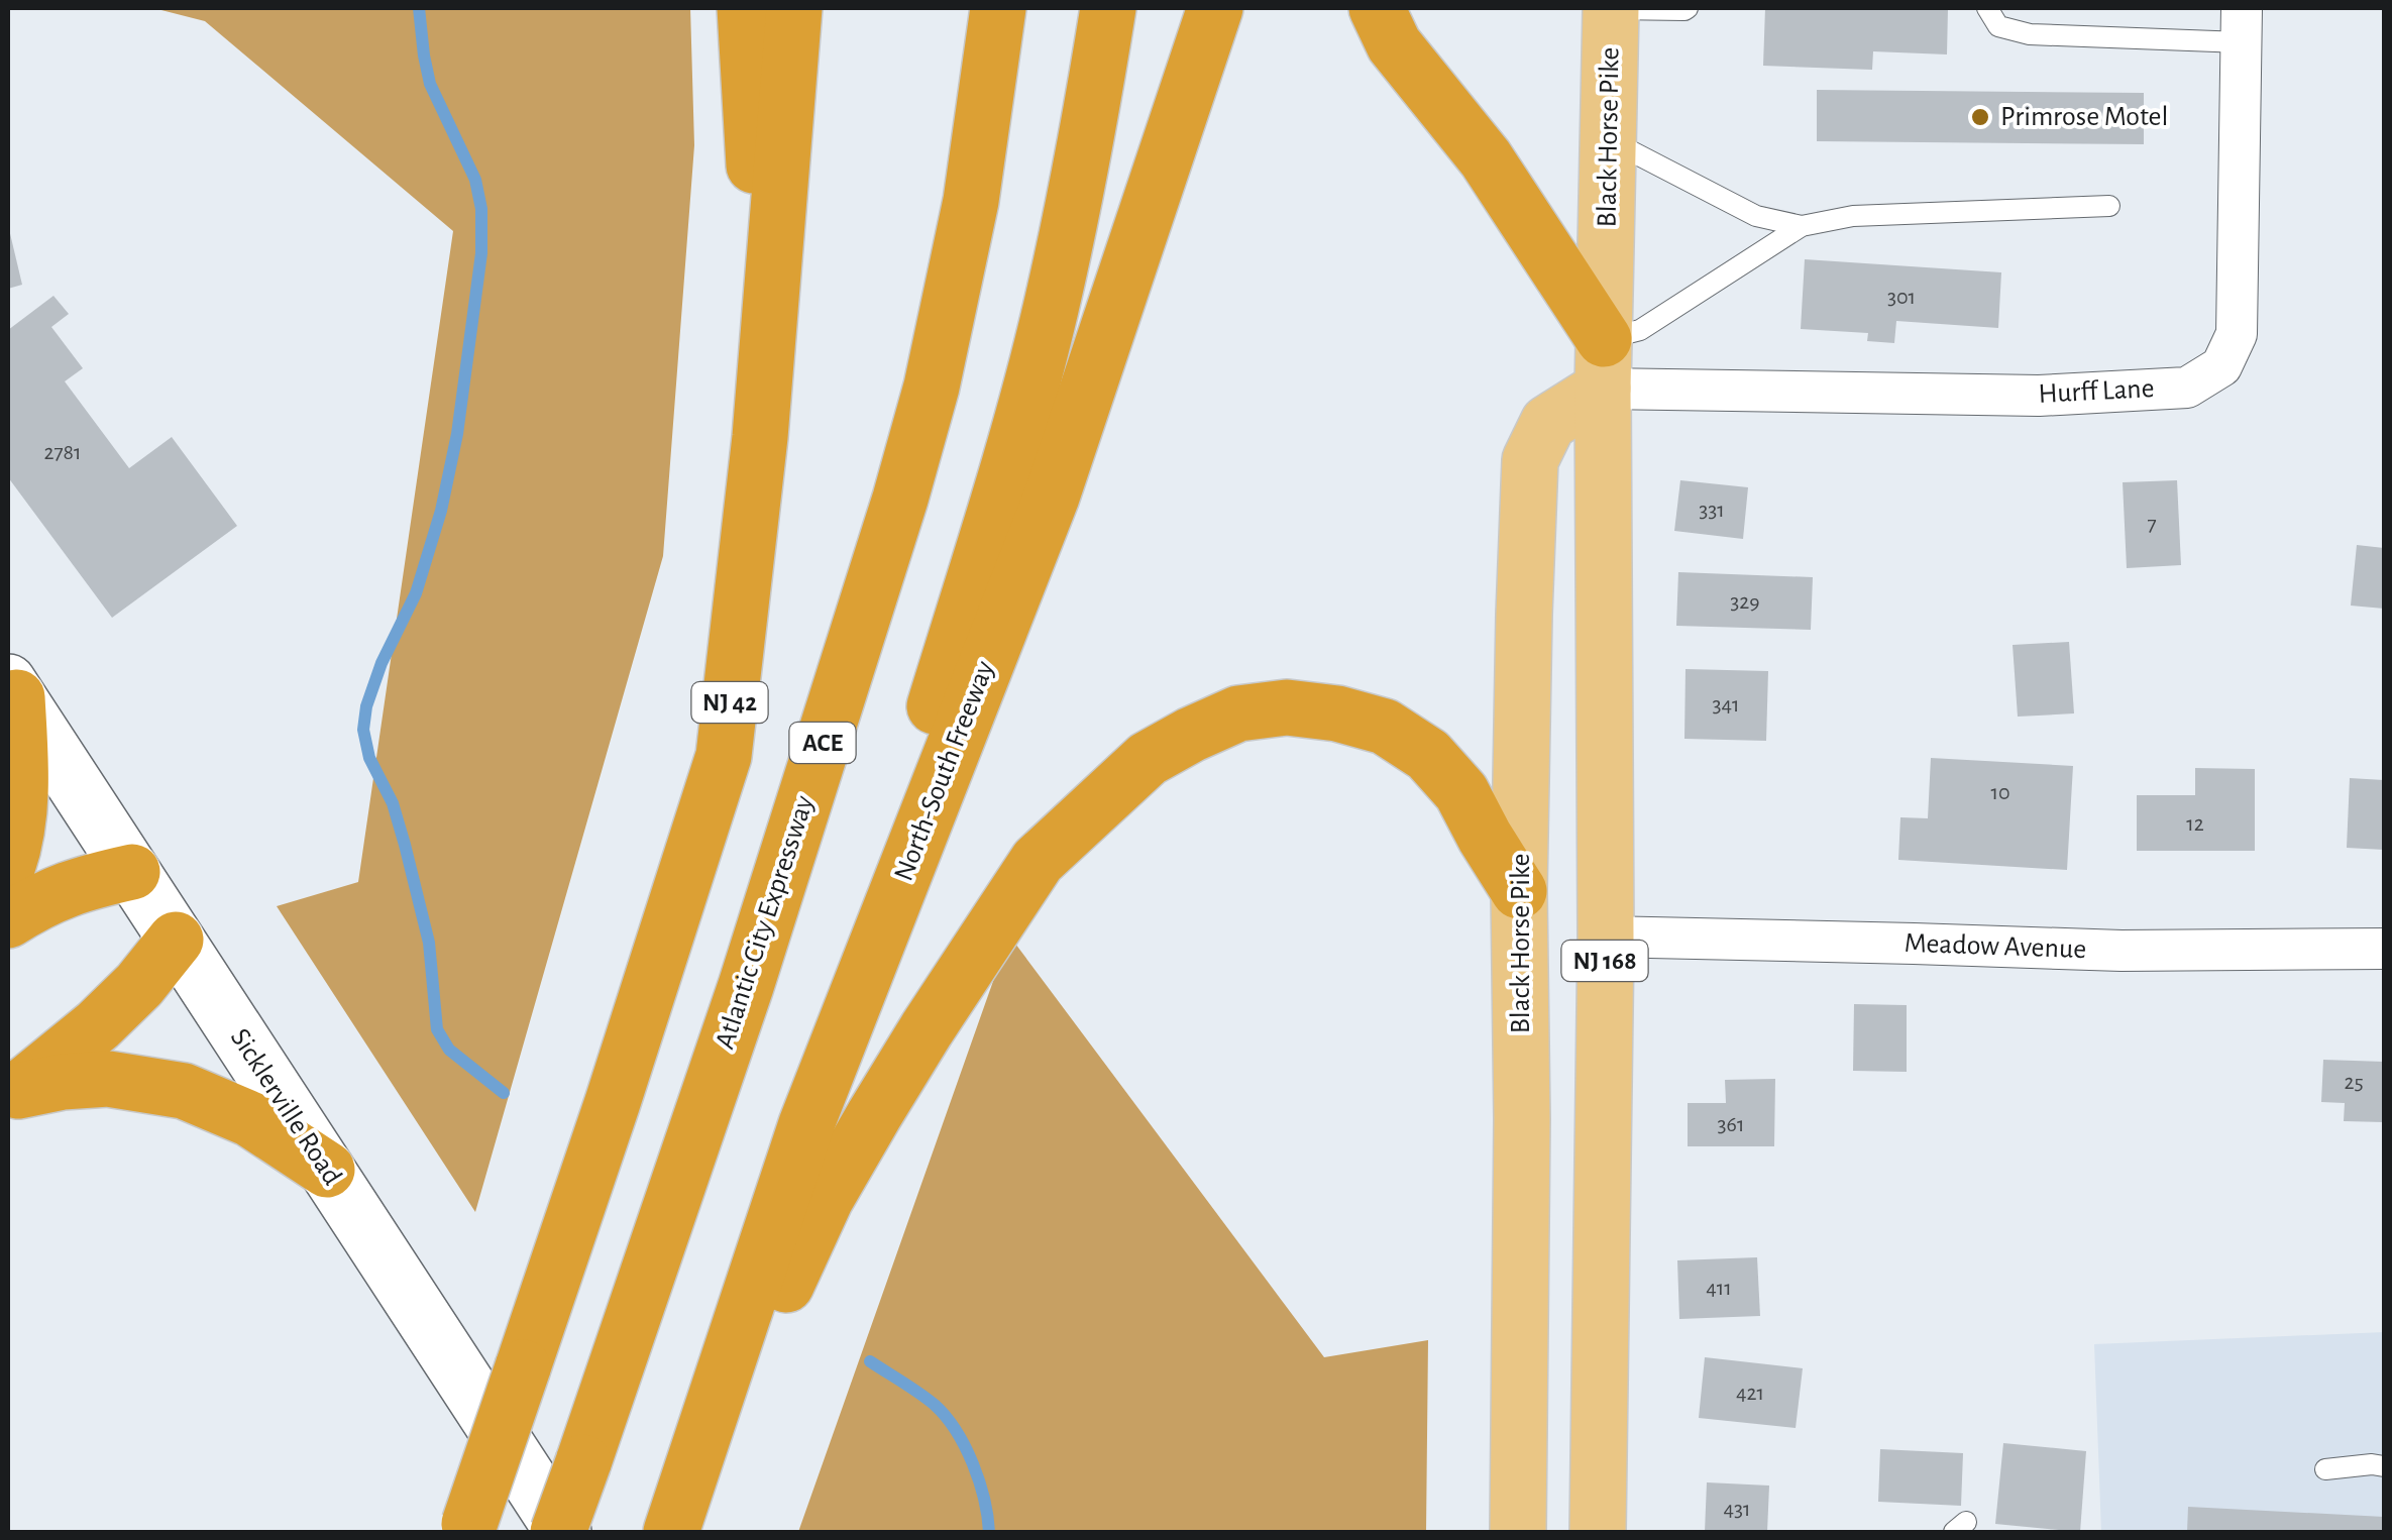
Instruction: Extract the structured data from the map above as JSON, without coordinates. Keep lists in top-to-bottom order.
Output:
{
  "streets": {
    "highway": [
      "NJ 42",
      "ACE",
      "North-South Freeway",
      "Atlantic City Expressway"
    ],
    "main road": ["Black Horse Pike", "NJ 168", "Sicklerville Road"],
    "street": ["Hurff Lane", "Meadow Avenue"]
  },
  "crossings": [
    ["Black Horse Pike", "Hurff Lane"],
    ["Black Horse Pike", "Meadow Avenue"],
    ["Atlantic City Expressway", "Sicklerville Road"]
  ],
  "places": ["Primrose Motel"],
  "house_numbers": [
    "301",
    "2781",
    "331",
    "7",
    "329",
    "341",
    "10",
    "12",
    "25",
    "361",
    "411",
    "421",
    "431"
  ]
}
